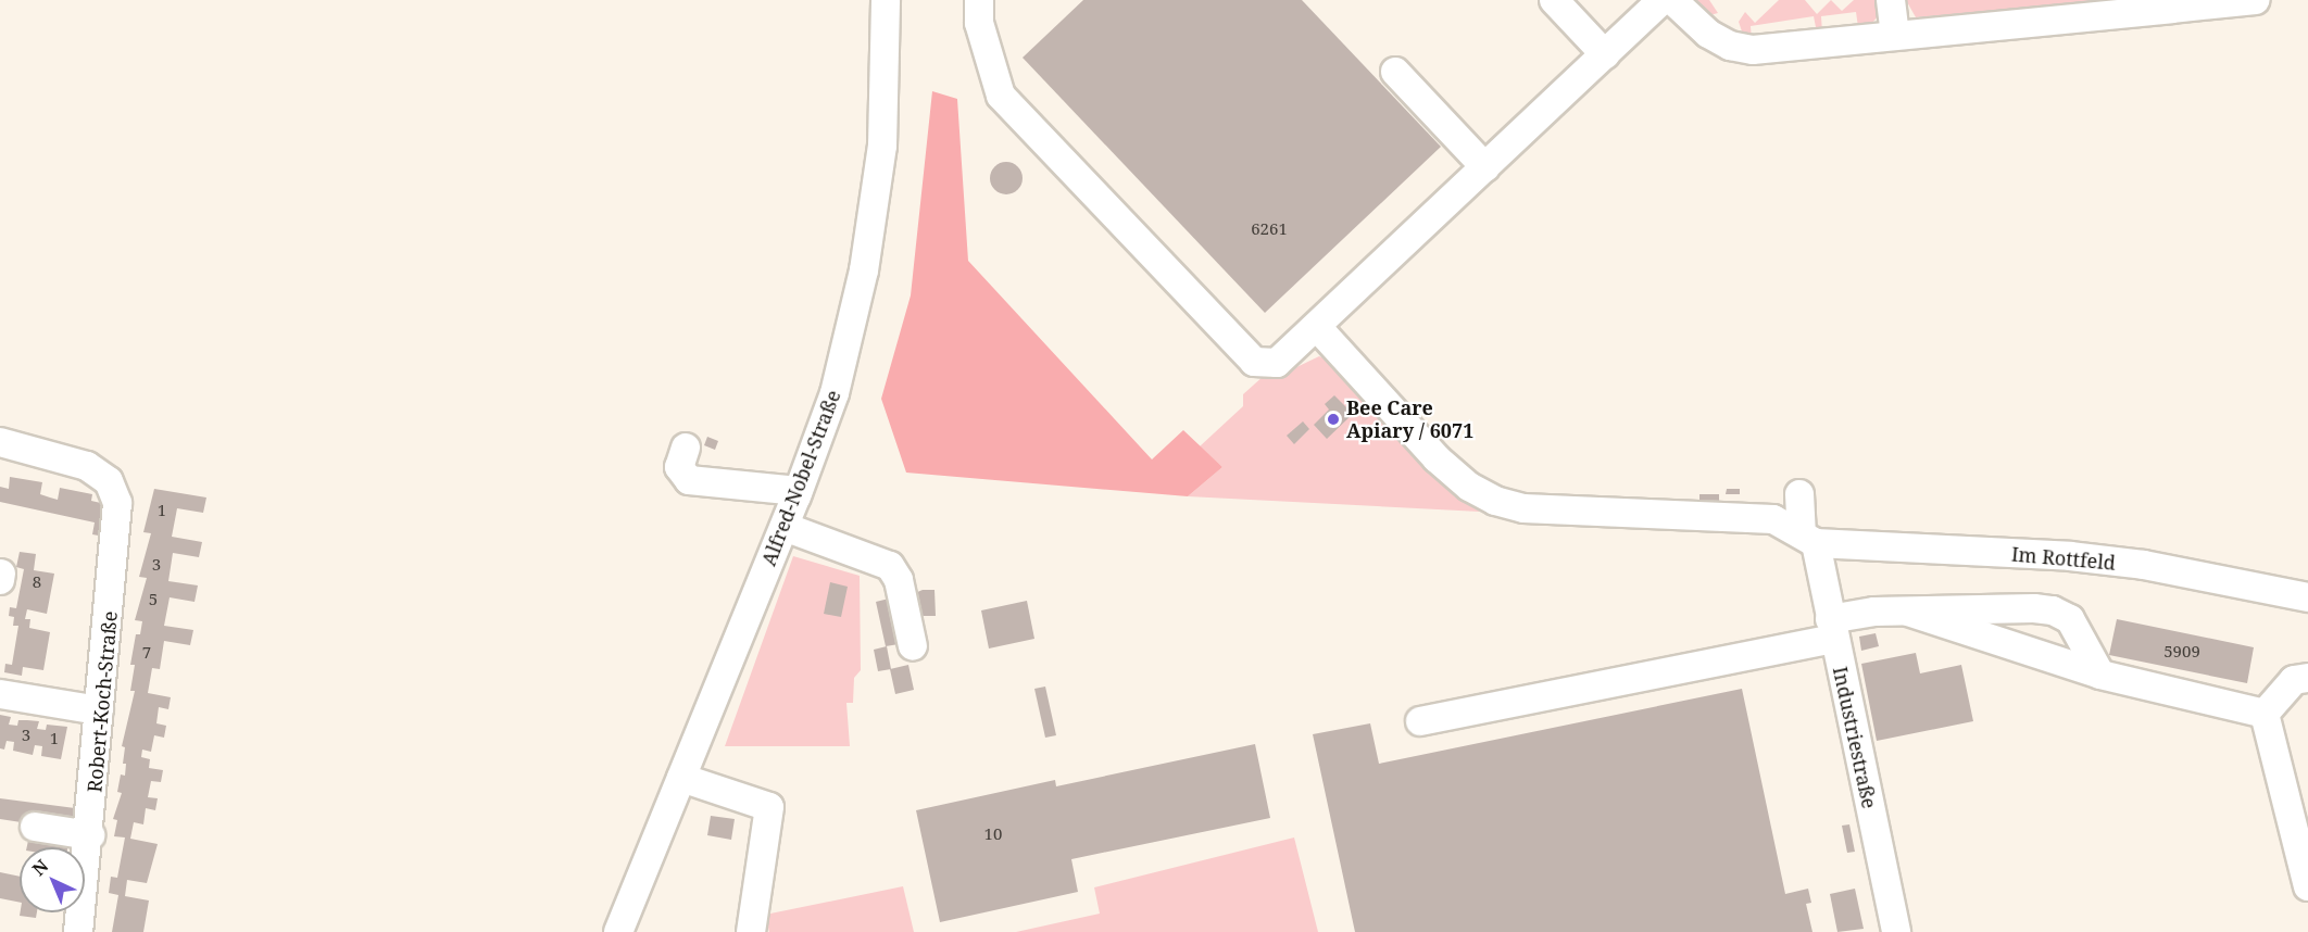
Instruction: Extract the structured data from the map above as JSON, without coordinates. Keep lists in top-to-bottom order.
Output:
{
  "streets": {
    "street": [
      "Alfred-Nobel-Straße",
      "Im Rottfeld",
      "Robert-Koch-Straße",
      "Industriestraße"
    ]
  },
  "crossings": [
    ["Im Rottfeld", "Industriestraße"]
  ],
  "places": ["Bee Care Apiary / 6071"],
  "house_numbers": [
    "6261",
    "1",
    "3",
    "8",
    "5",
    "5909",
    "7",
    "3",
    "1",
    "10"
  ],
  "north": "top left"
}
